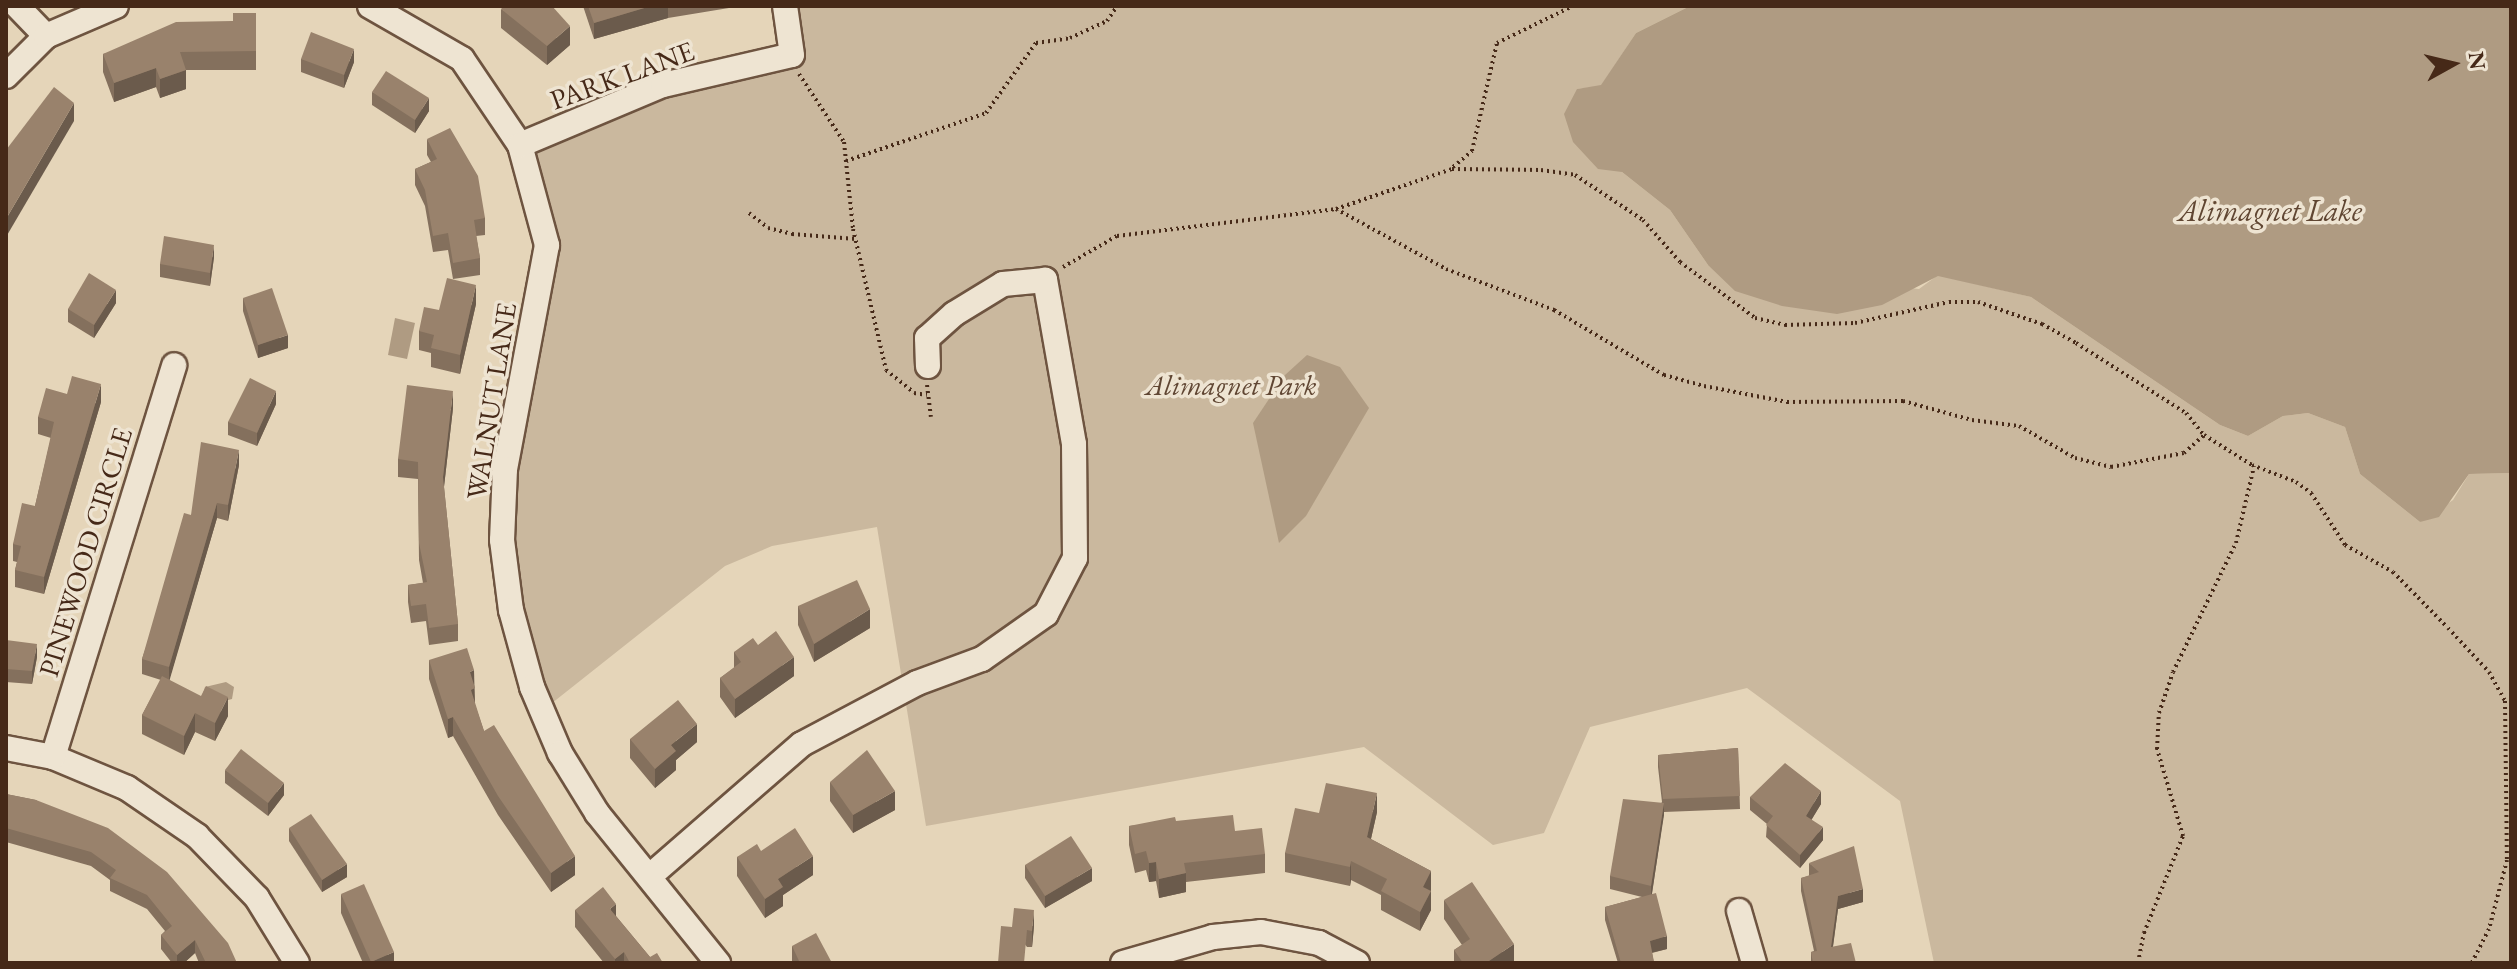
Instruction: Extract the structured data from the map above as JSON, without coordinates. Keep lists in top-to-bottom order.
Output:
{
  "streets": {
    "street": ["PARK LANE", "WALNUT LANE", "PINEWOOD CIRCLE"]
  },
  "crossings": [
    ["PARK LANE", "WALNUT LANE"]
  ],
  "water": ["Alimagnet Lake"],
  "parks": ["Alimagnet Park"],
  "north": "right"
}
